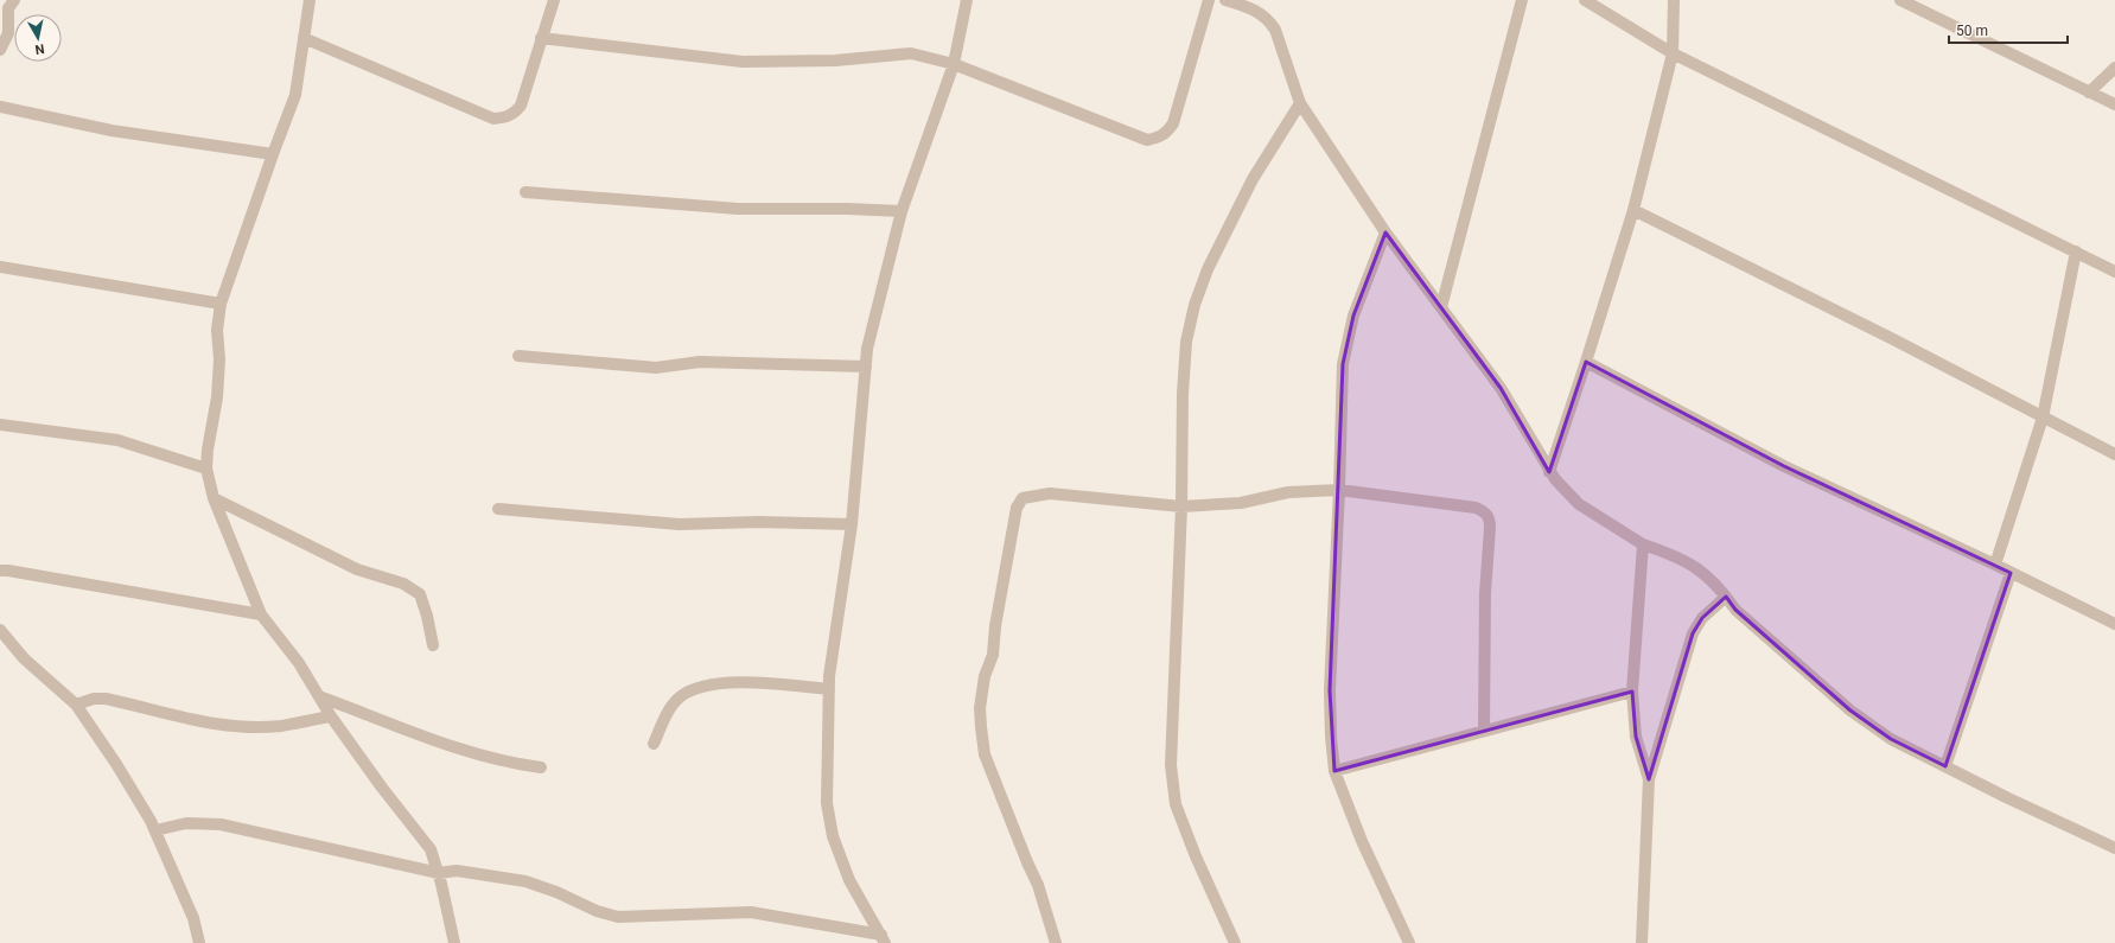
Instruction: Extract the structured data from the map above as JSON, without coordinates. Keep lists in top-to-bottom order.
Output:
{
  "scale_bar": "50 m",
  "north": "bottom"
}
